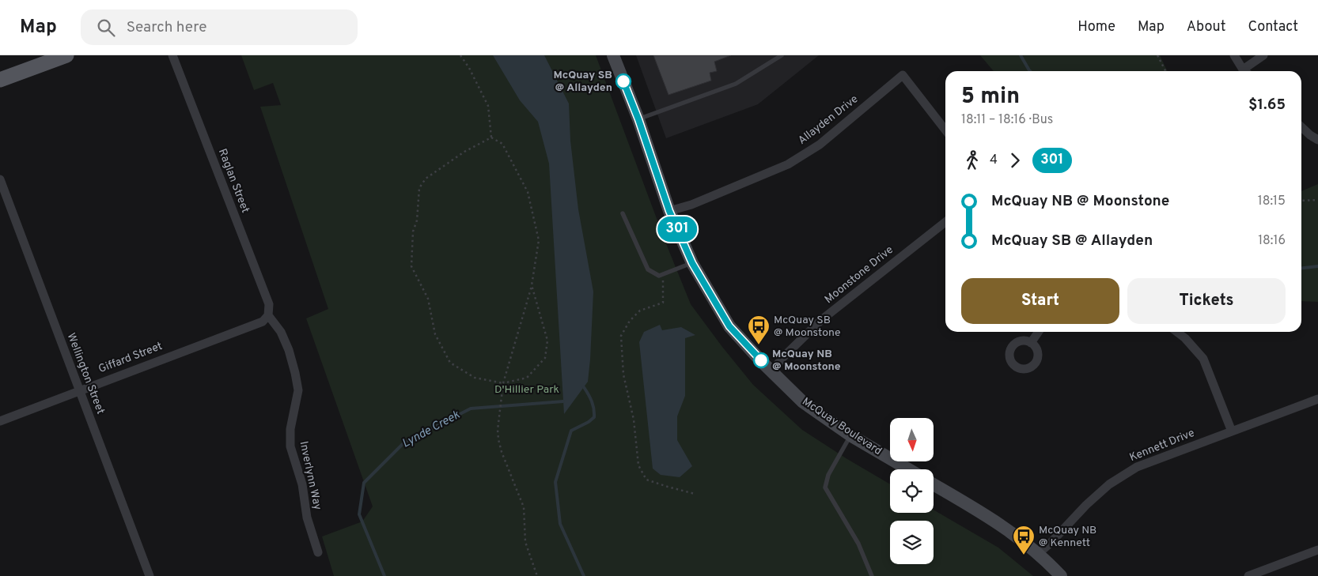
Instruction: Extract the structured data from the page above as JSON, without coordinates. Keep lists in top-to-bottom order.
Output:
{
  "streets": {
    "street": [
      "Allayden Drive",
      "Raglan Street",
      "Moonstone Drive",
      "Giffard Street",
      "Wellington Street",
      "McQuay Boulevard",
      "Kennett Drive",
      "Inverlynn Way"
    ]
  },
  "crossings": [
    ["Allayden Drive", "McQuay Boulevard"],
    ["Raglan Street", "Giffard Street"],
    ["Raglan Street", "Inverlynn Way"],
    ["Moonstone Drive", "McQuay Boulevard"],
    ["Giffard Street", "Wellington Street"],
    ["Giffard Street", "Inverlynn Way"]
  ],
  "water": ["Lynde Creek"],
  "parks": ["D'Hillier Park"],
  "places": {
    "other": ["McQuay SB @ Allayden", "McQuay NB @ Moonstone"],
    "bus stop": ["McQuay SB @ Moonstone", "McQuay NB @ Kennett"]
  },
  "lines": ["bus line 301"],
  "north": "bottom",
  "page": {
    "header": "Map",
    "search": "Search here",
    "nav": [
      "Home",
      "Map",
      "About",
      "Contact"
    ],
    "on_map": "301",
    "heading": ["5 min", "18:11 – 18:16 · Bus", "$1.65"],
    "legs": ["4", "301"],
    "list": [
      {
        "name": "McQuay NB @ Moonstone",
        "value": "18:15"
      },
      {
        "name": "McQuay SB @ Allayden",
        "value": "18:16"
      }
    ],
    "buttons": ["Start", "Tickets"]
  }
}
